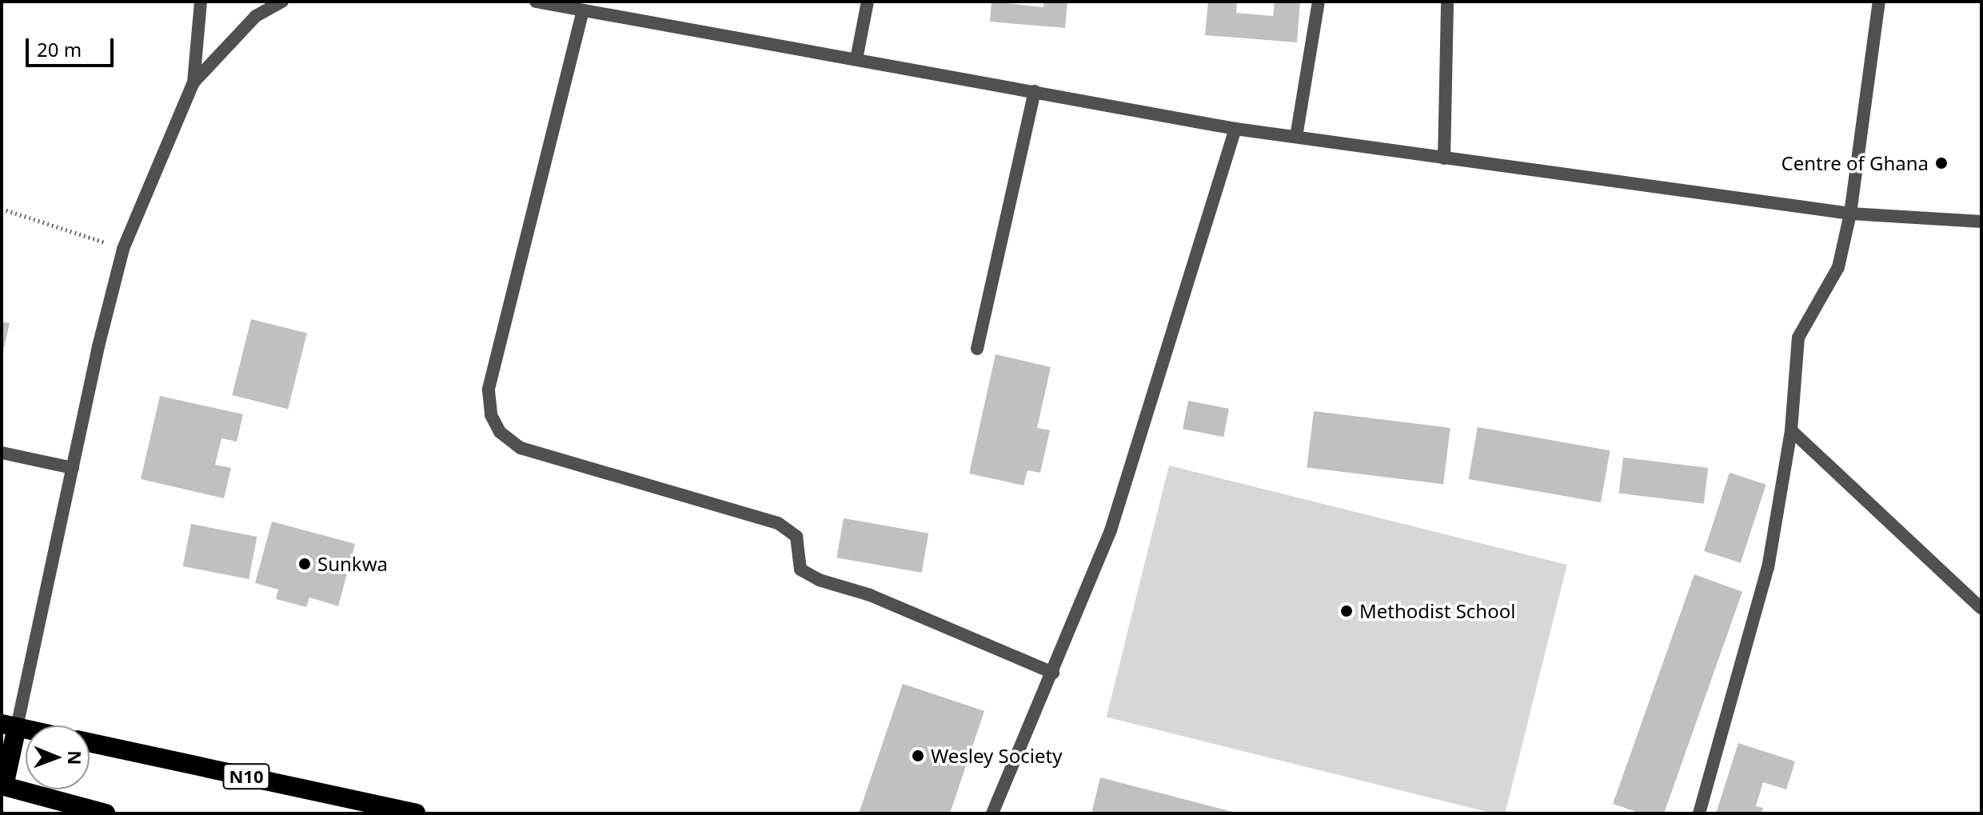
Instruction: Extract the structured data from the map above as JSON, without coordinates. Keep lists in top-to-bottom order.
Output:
{
  "streets": {
    "highway": ["N10"]
  },
  "places": [
    "Centre of Ghana",
    "Sunkwa",
    "Methodist School",
    "Wesley Society"
  ],
  "scale_bar": "20 m",
  "north": "right"
}
